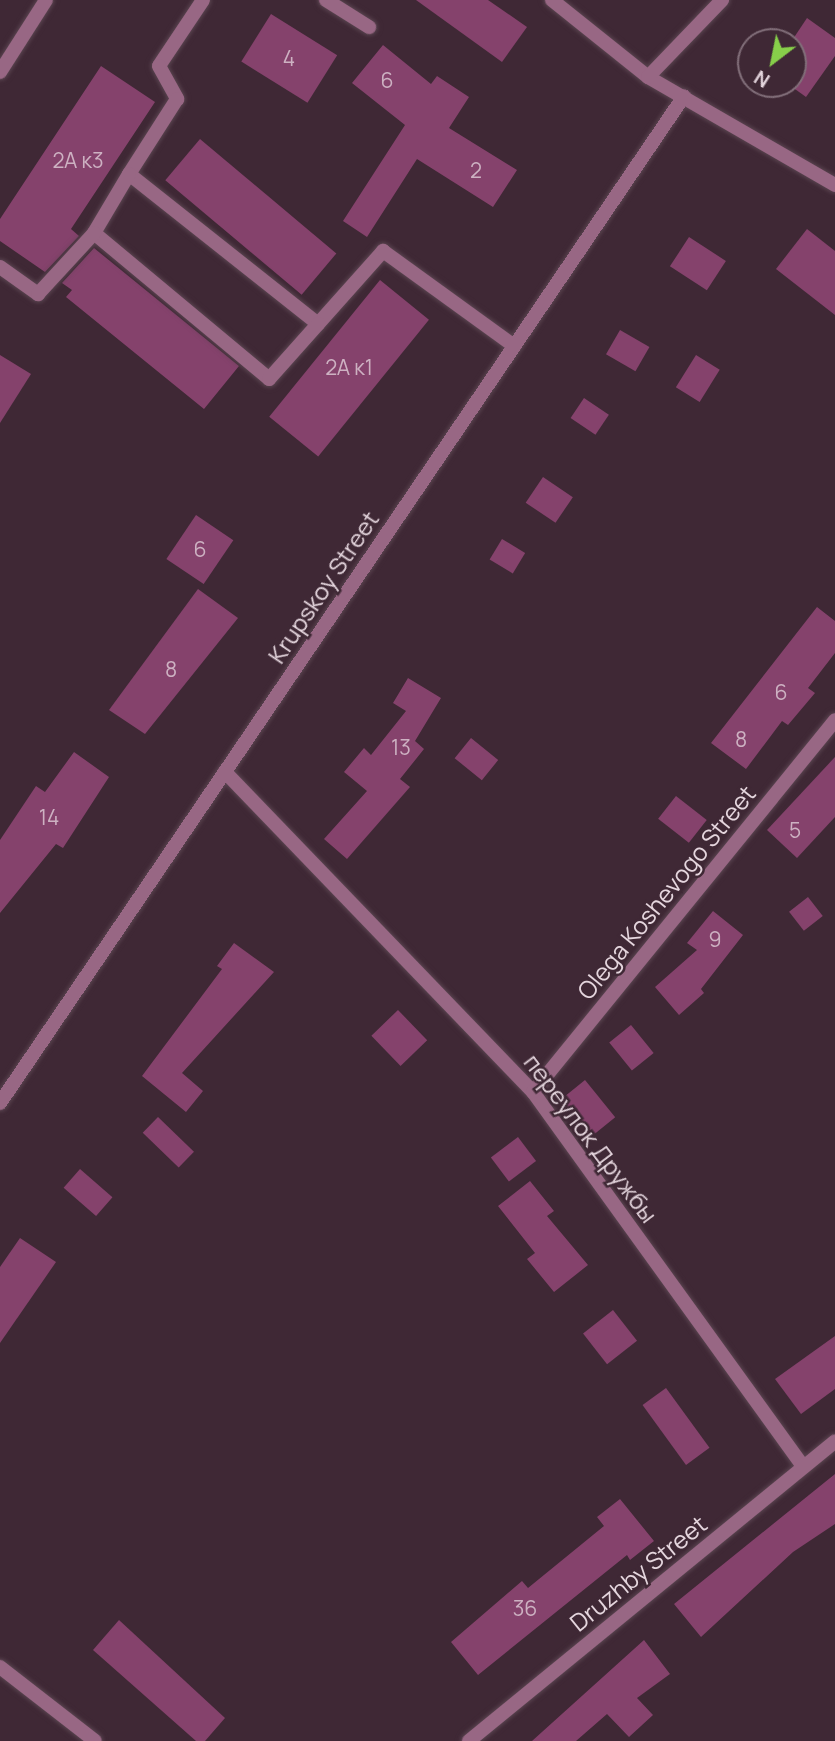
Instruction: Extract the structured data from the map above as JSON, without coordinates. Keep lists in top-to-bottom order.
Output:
{
  "streets": {
    "street": [
      "Krupskoy Street",
      "Olega Koshevogo Street",
      "переулок Дружбы",
      "Druzhby Street"
    ]
  },
  "crossings": [
    ["Krupskoy Street", "переулок Дружбы"],
    ["Olega Koshevogo Street", "переулок Дружбы"],
    ["переулок Дружбы", "Druzhby Street"]
  ],
  "house_numbers": [
    "4",
    "6",
    "2А к3",
    "2",
    "2А к1",
    "6",
    "8",
    "6",
    "8",
    "13",
    "14",
    "5",
    "9",
    "36"
  ],
  "north": "bottom left"
}
